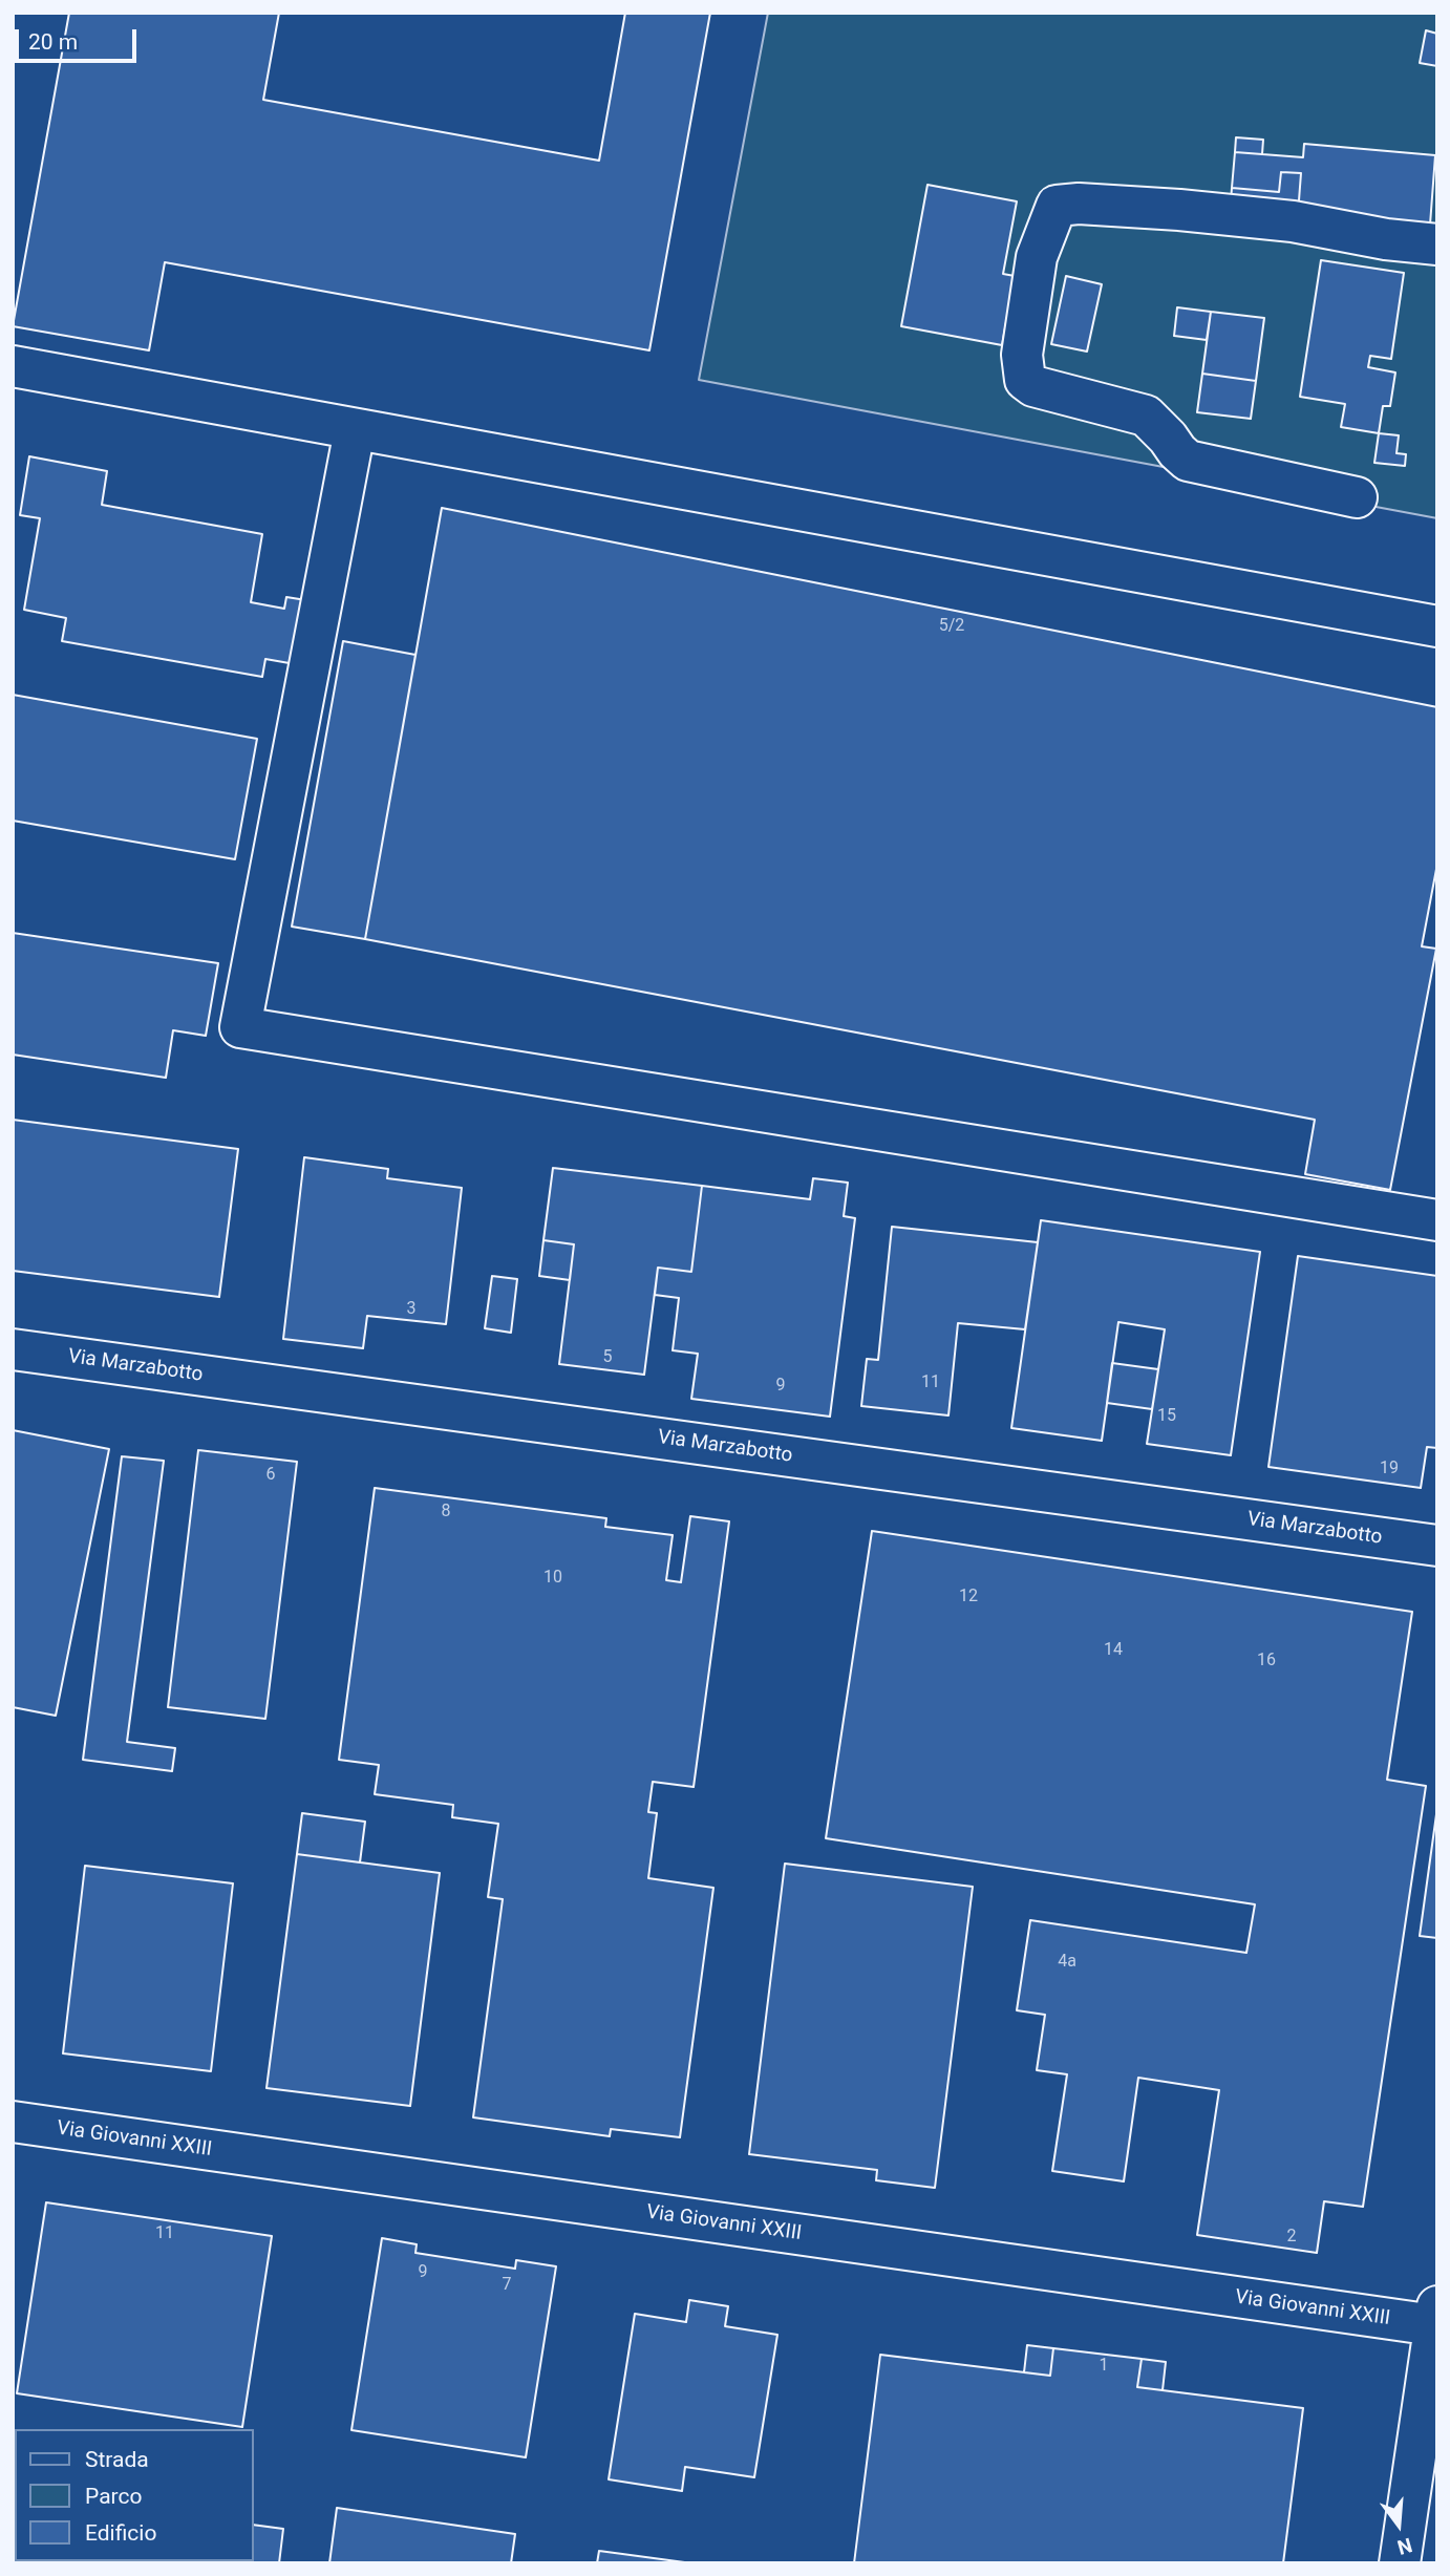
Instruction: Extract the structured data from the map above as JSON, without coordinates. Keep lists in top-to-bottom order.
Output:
{
  "streets": {
    "street": ["Via Marzabotto", "Via Giovanni XXIII"]
  },
  "house_numbers": [
    "5/2",
    "3",
    "5",
    "11",
    "9",
    "15",
    "19",
    "6",
    "8",
    "10",
    "12",
    "14",
    "16",
    "4a",
    "11",
    "2",
    "9",
    "7",
    "1"
  ],
  "legend": ["Strada", "Parco", "Edificio"],
  "scale_bar": "20 m",
  "north": "bottom"
}
